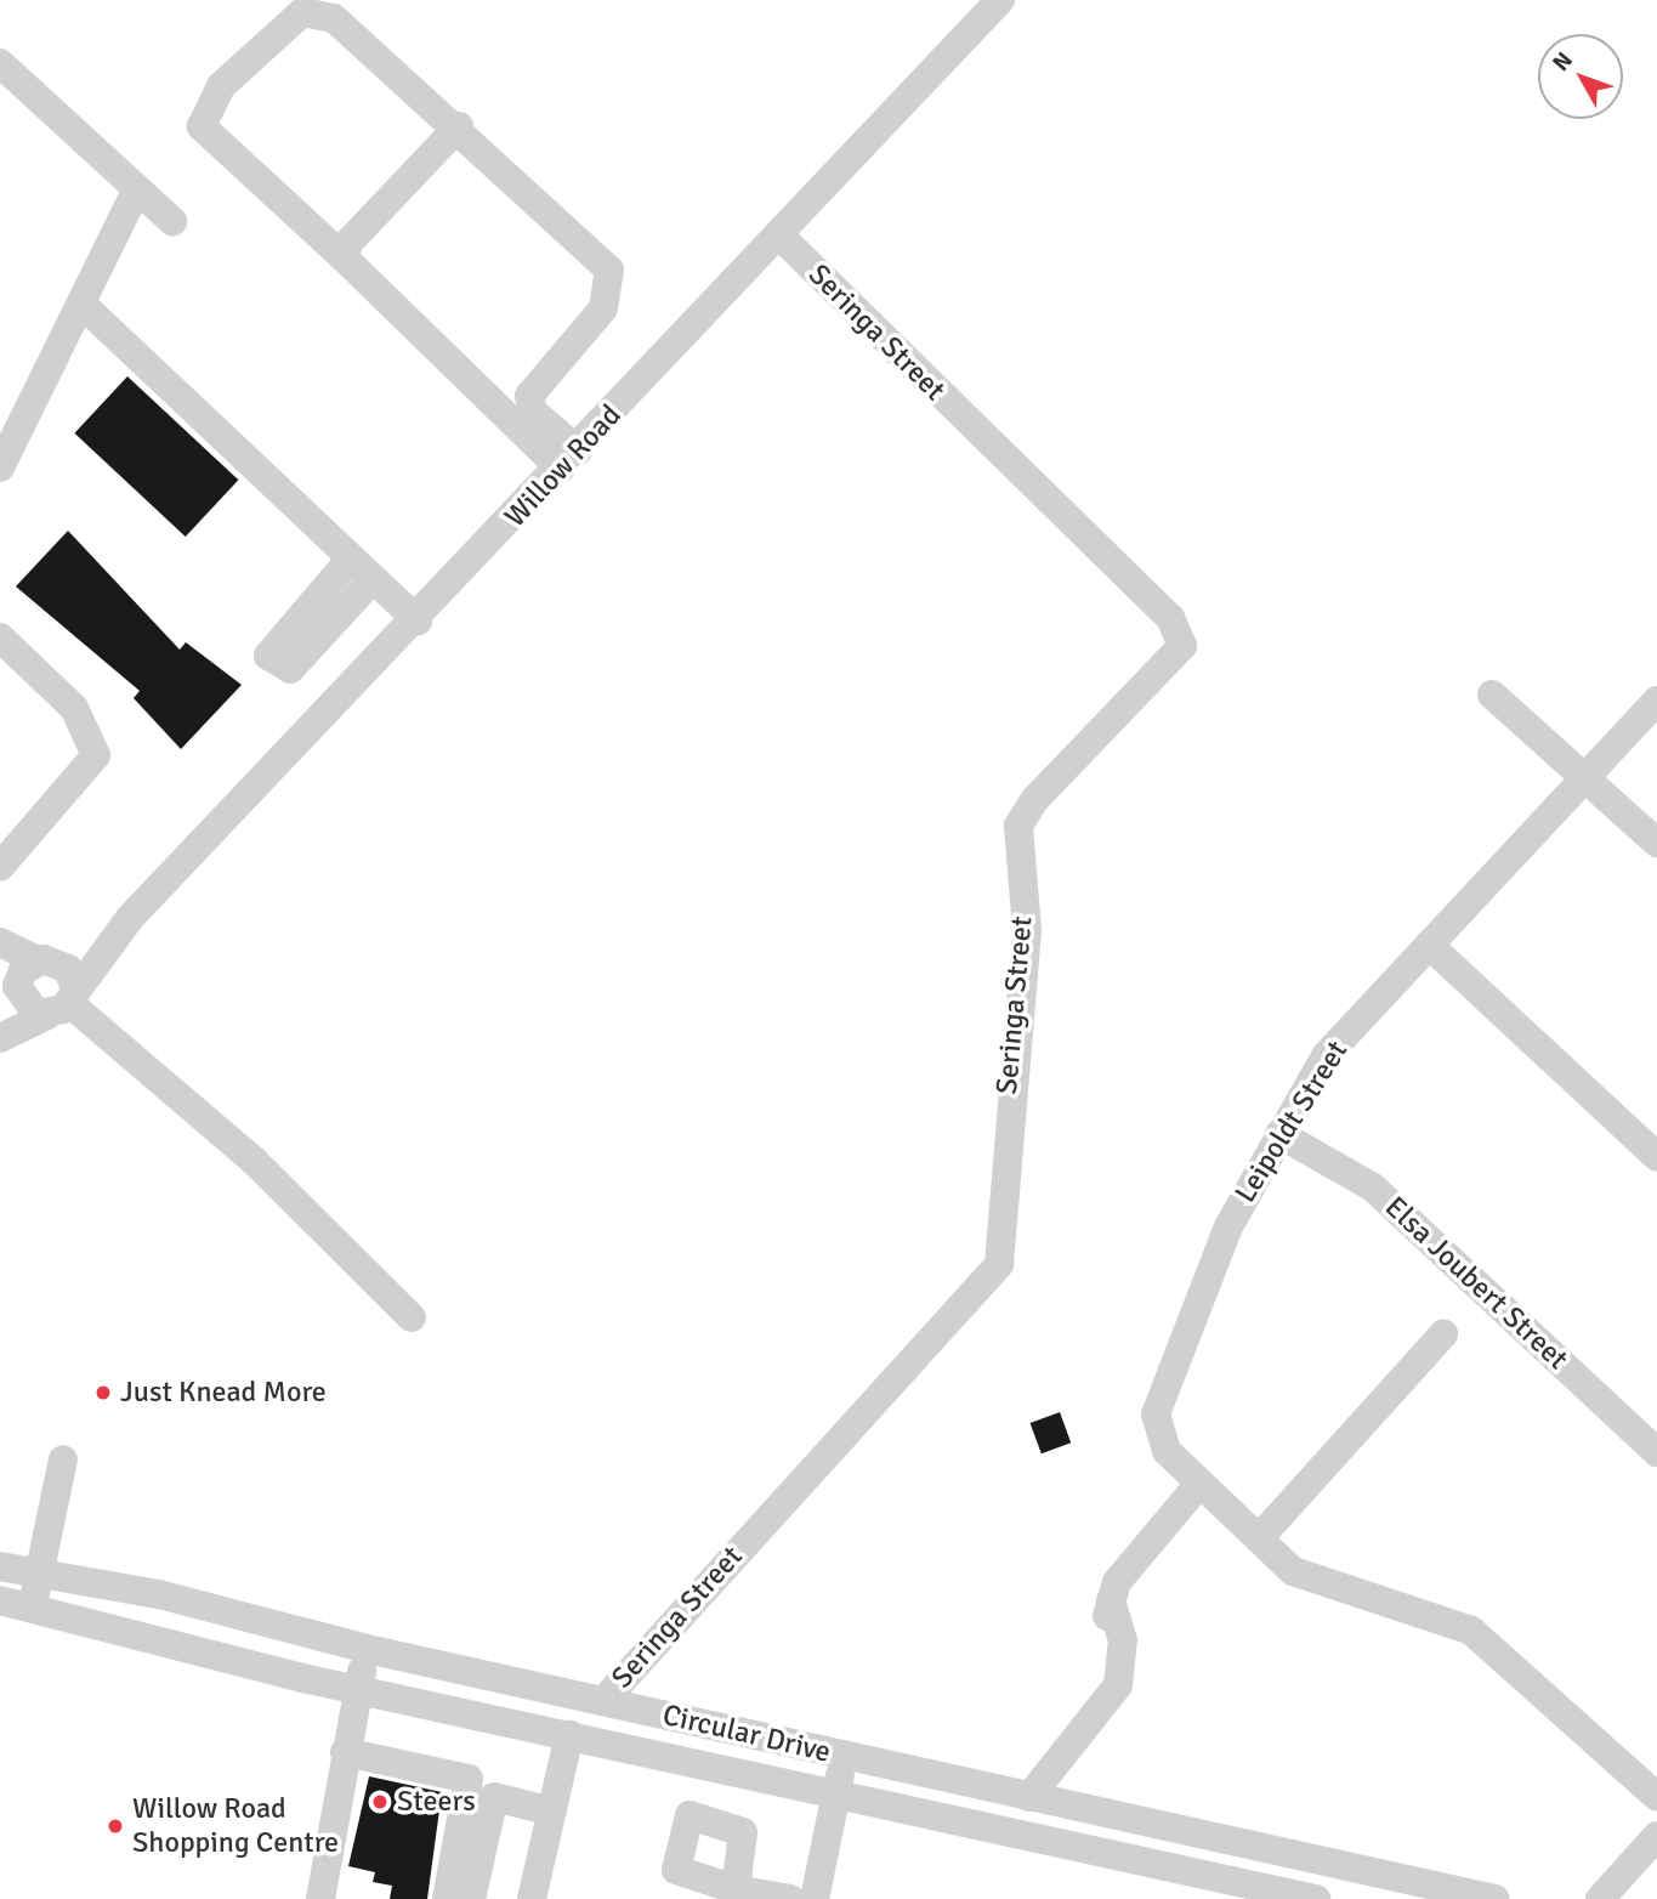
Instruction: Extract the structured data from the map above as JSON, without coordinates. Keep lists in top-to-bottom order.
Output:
{
  "streets": {
    "street": [
      "Seringa Street",
      "Willow Road",
      "Leipoldt Street",
      "Elsa Joubert Street",
      "Circular Drive"
    ]
  },
  "crossings": [
    ["Seringa Street", "Willow Road"],
    ["Seringa Street", "Circular Drive"],
    ["Leipoldt Street", "Elsa Joubert Street"]
  ],
  "places": ["Just Knead More", "Steers", "Willow Road Shopping Centre"],
  "north": "top left"
}
